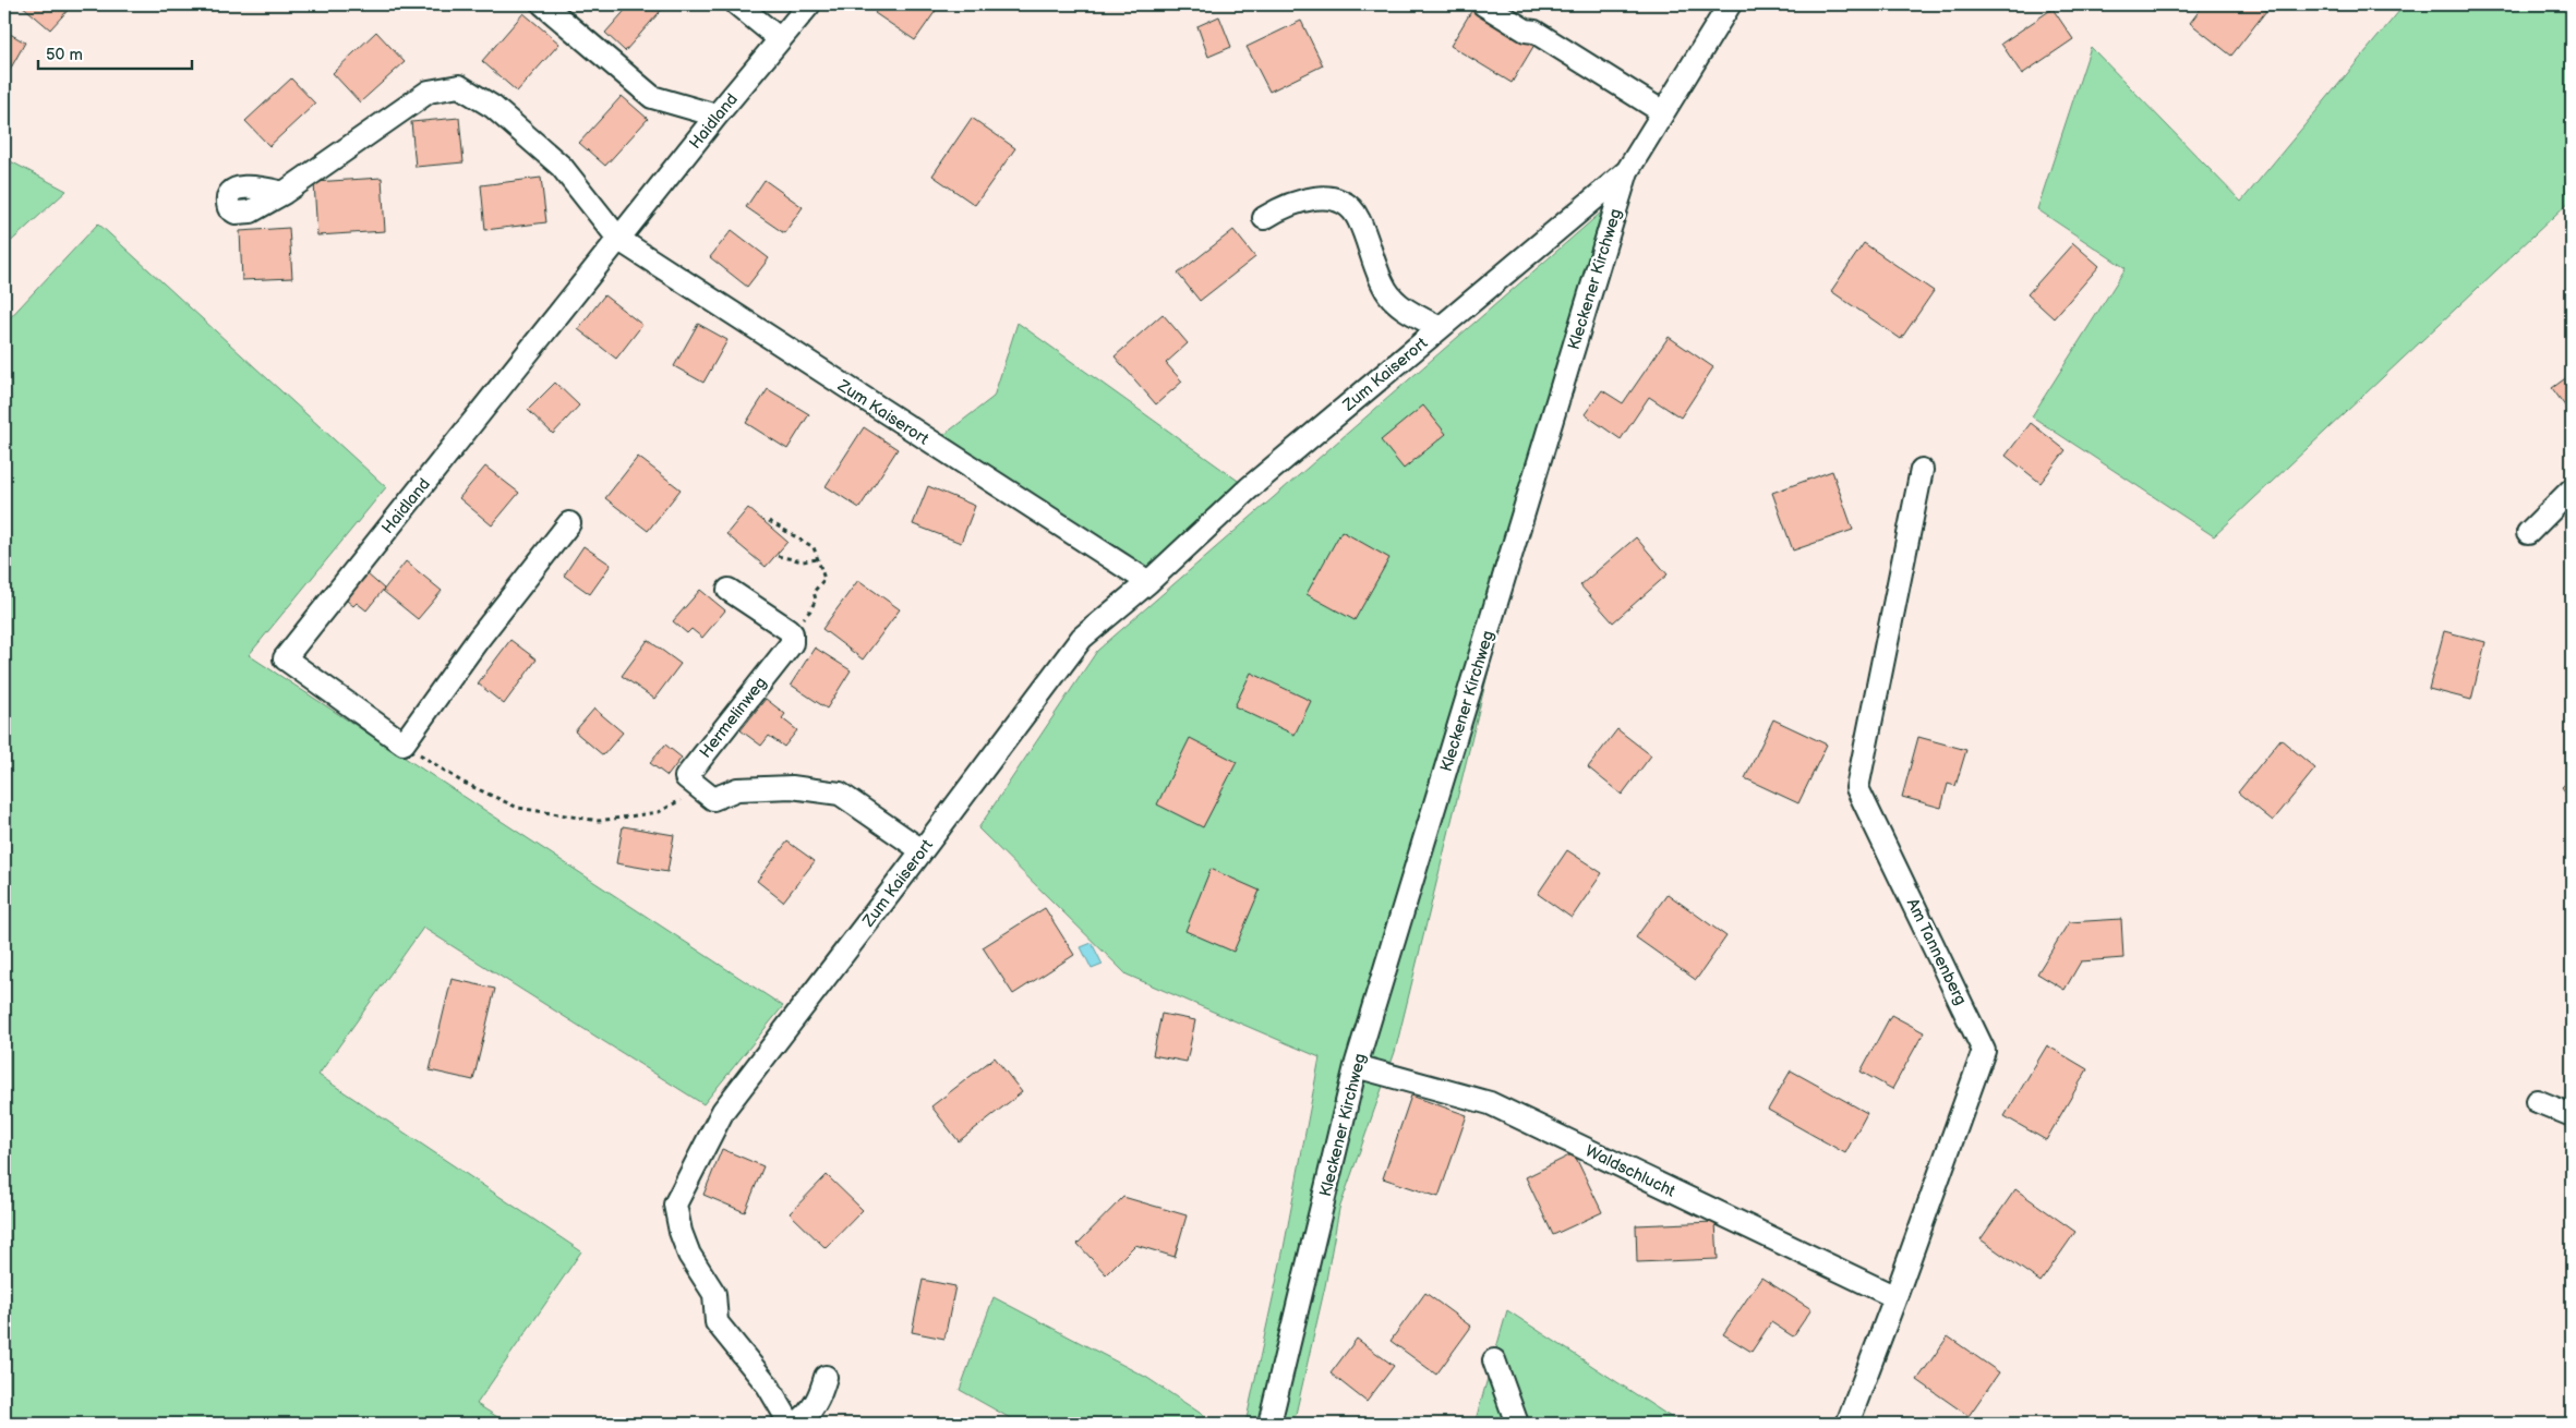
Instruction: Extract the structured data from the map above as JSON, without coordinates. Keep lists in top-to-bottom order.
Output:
{
  "streets": {
    "street": [
      "Haidland",
      "Kleckener Kirchweg",
      "Zum Kaiserort",
      "Hermelinweg",
      "Am Tannenberg",
      "Waldschlucht"
    ]
  },
  "crossings": [
    ["Haidland", "Zum Kaiserort"],
    ["Kleckener Kirchweg", "Zum Kaiserort"],
    ["Kleckener Kirchweg", "Waldschlucht"],
    ["Am Tannenberg", "Waldschlucht"]
  ],
  "scale_bar": "50 m"
}
